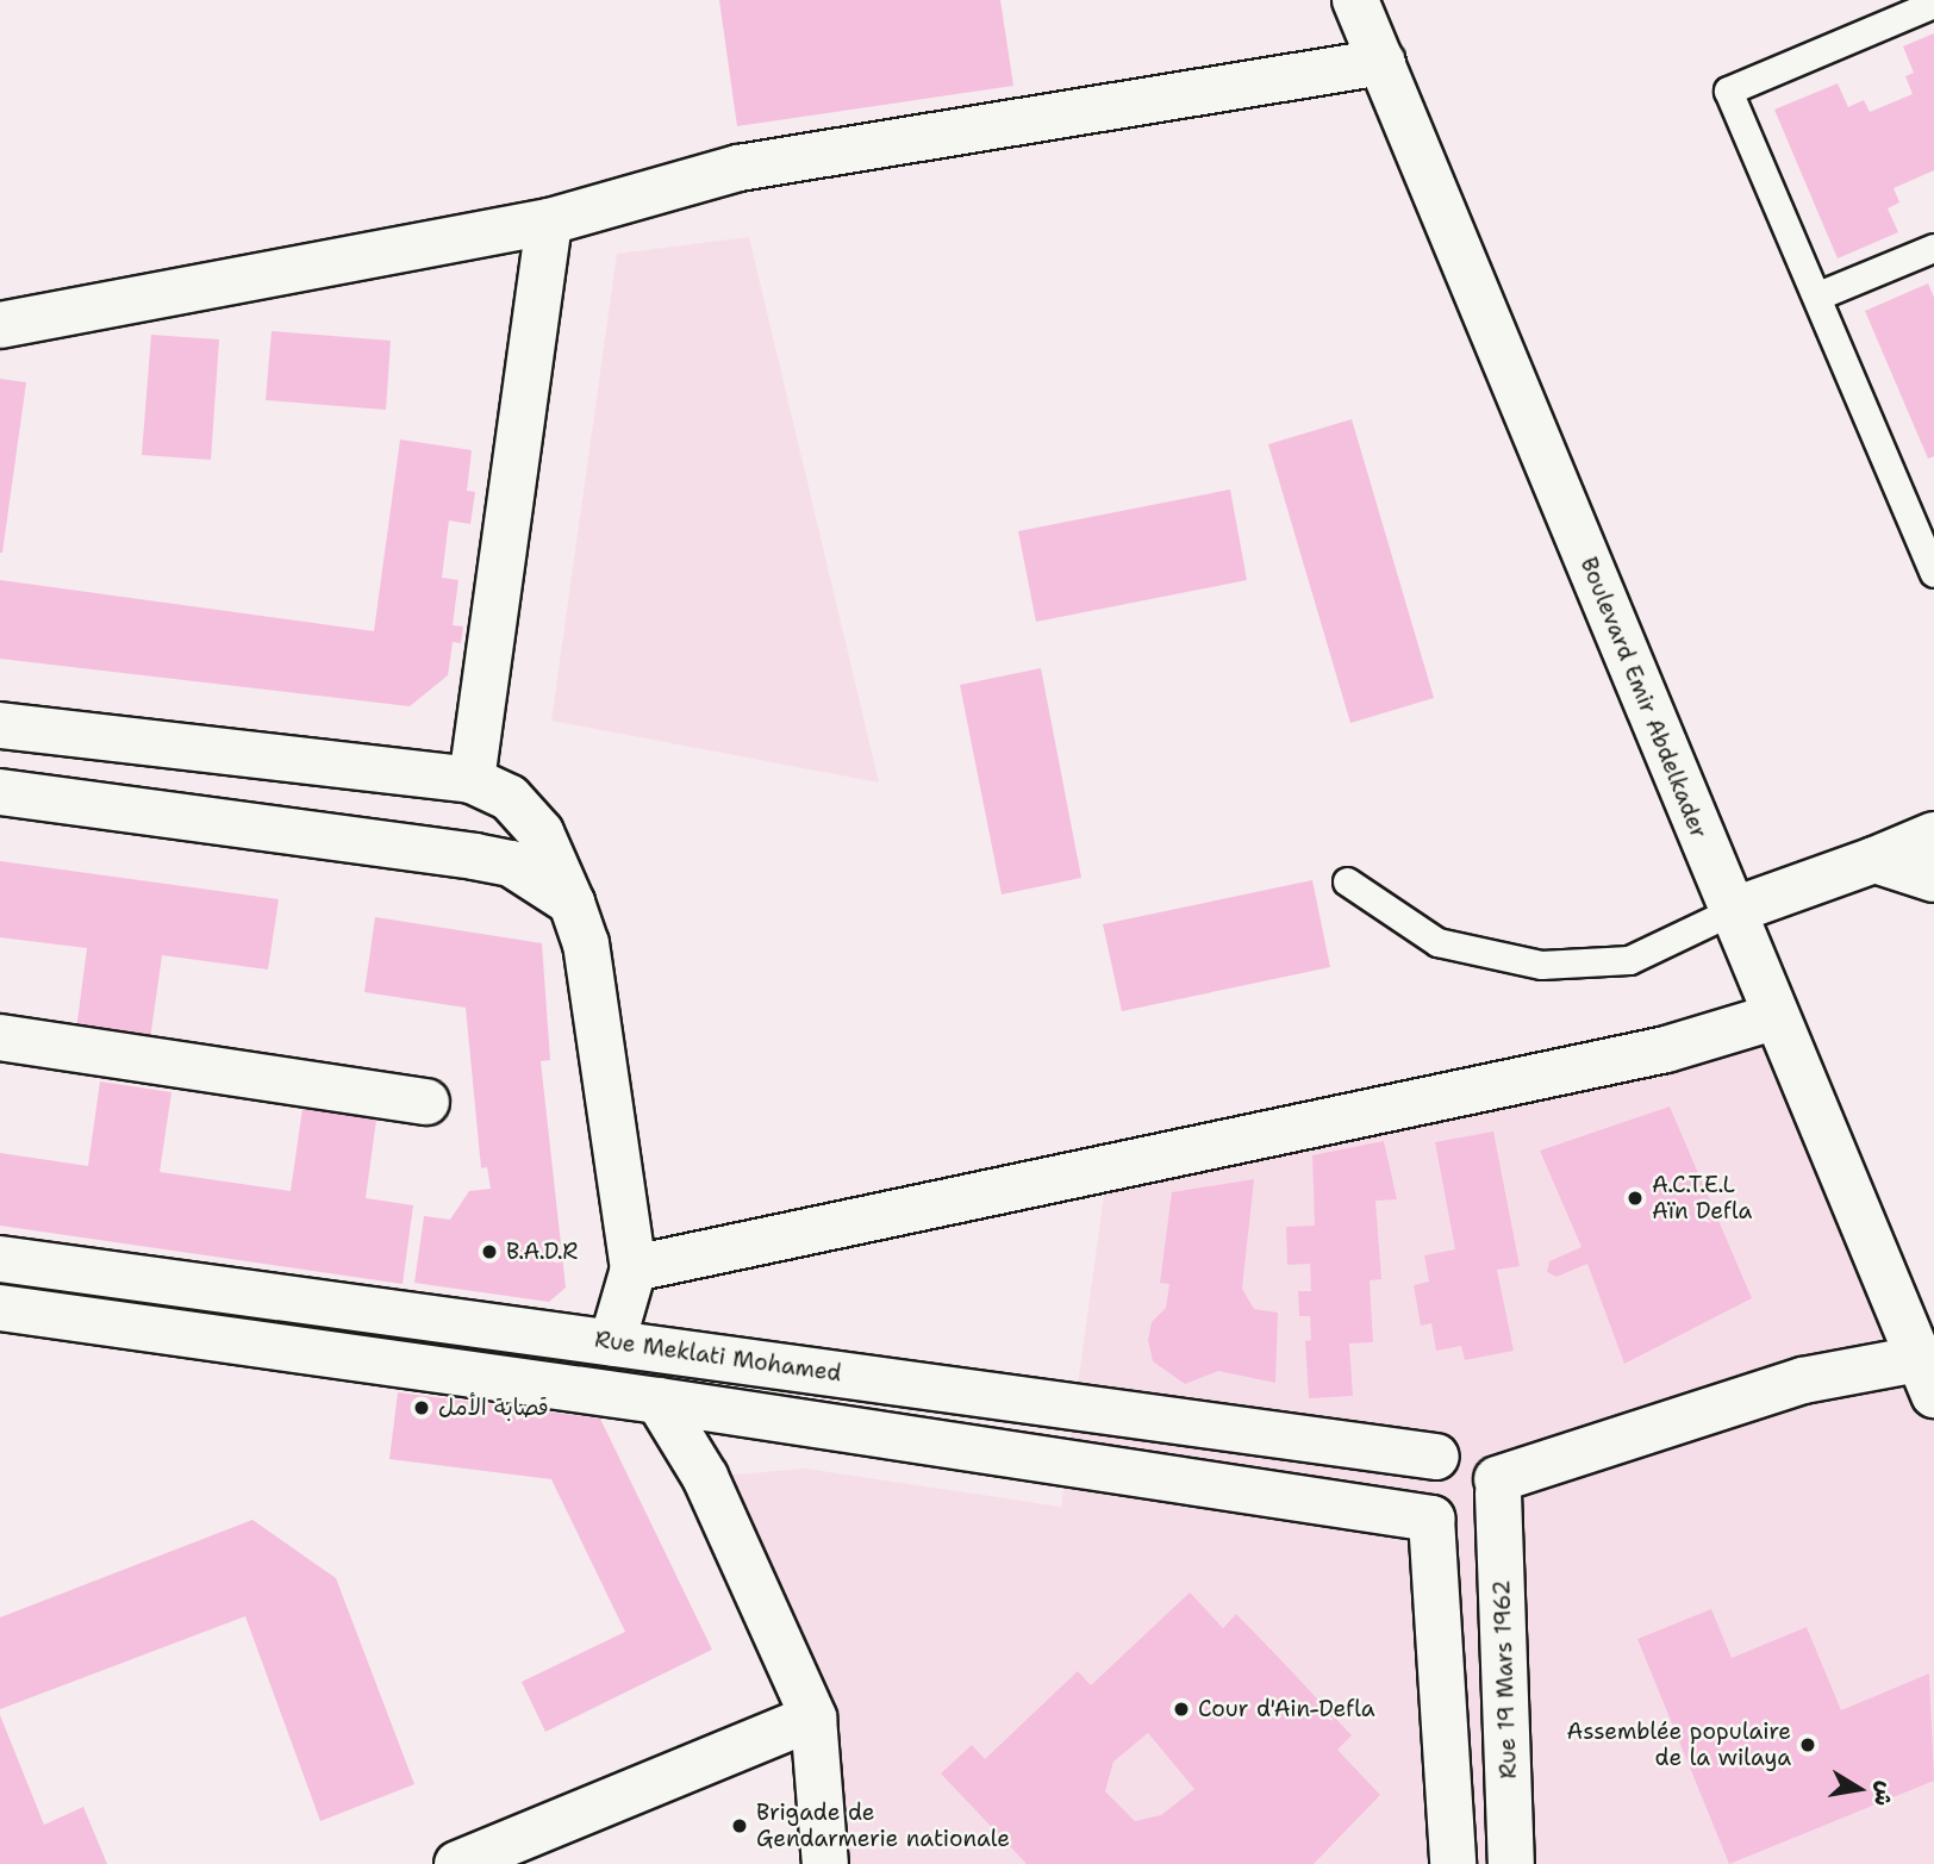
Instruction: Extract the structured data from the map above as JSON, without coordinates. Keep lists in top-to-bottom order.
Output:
{
  "streets": {
    "street": ["Boulevard Emir Abdelkader", "Rue Meklati Mohamed", "Rue 19 Mars 1962"]
  },
  "crossings": [
    ["Rue Meklati Mohamed", "Rue 19 Mars 1962"]
  ],
  "places": [
    "A.C.T.E.L Aïn Defla",
    "B.A.D.R",
    "قصابة الأمل",
    "Cour d'Ain-Defla",
    "Assemblée populaire de la wilaya",
    "Brigade de Gendarmerie nationale"
  ],
  "north": "right"
}
